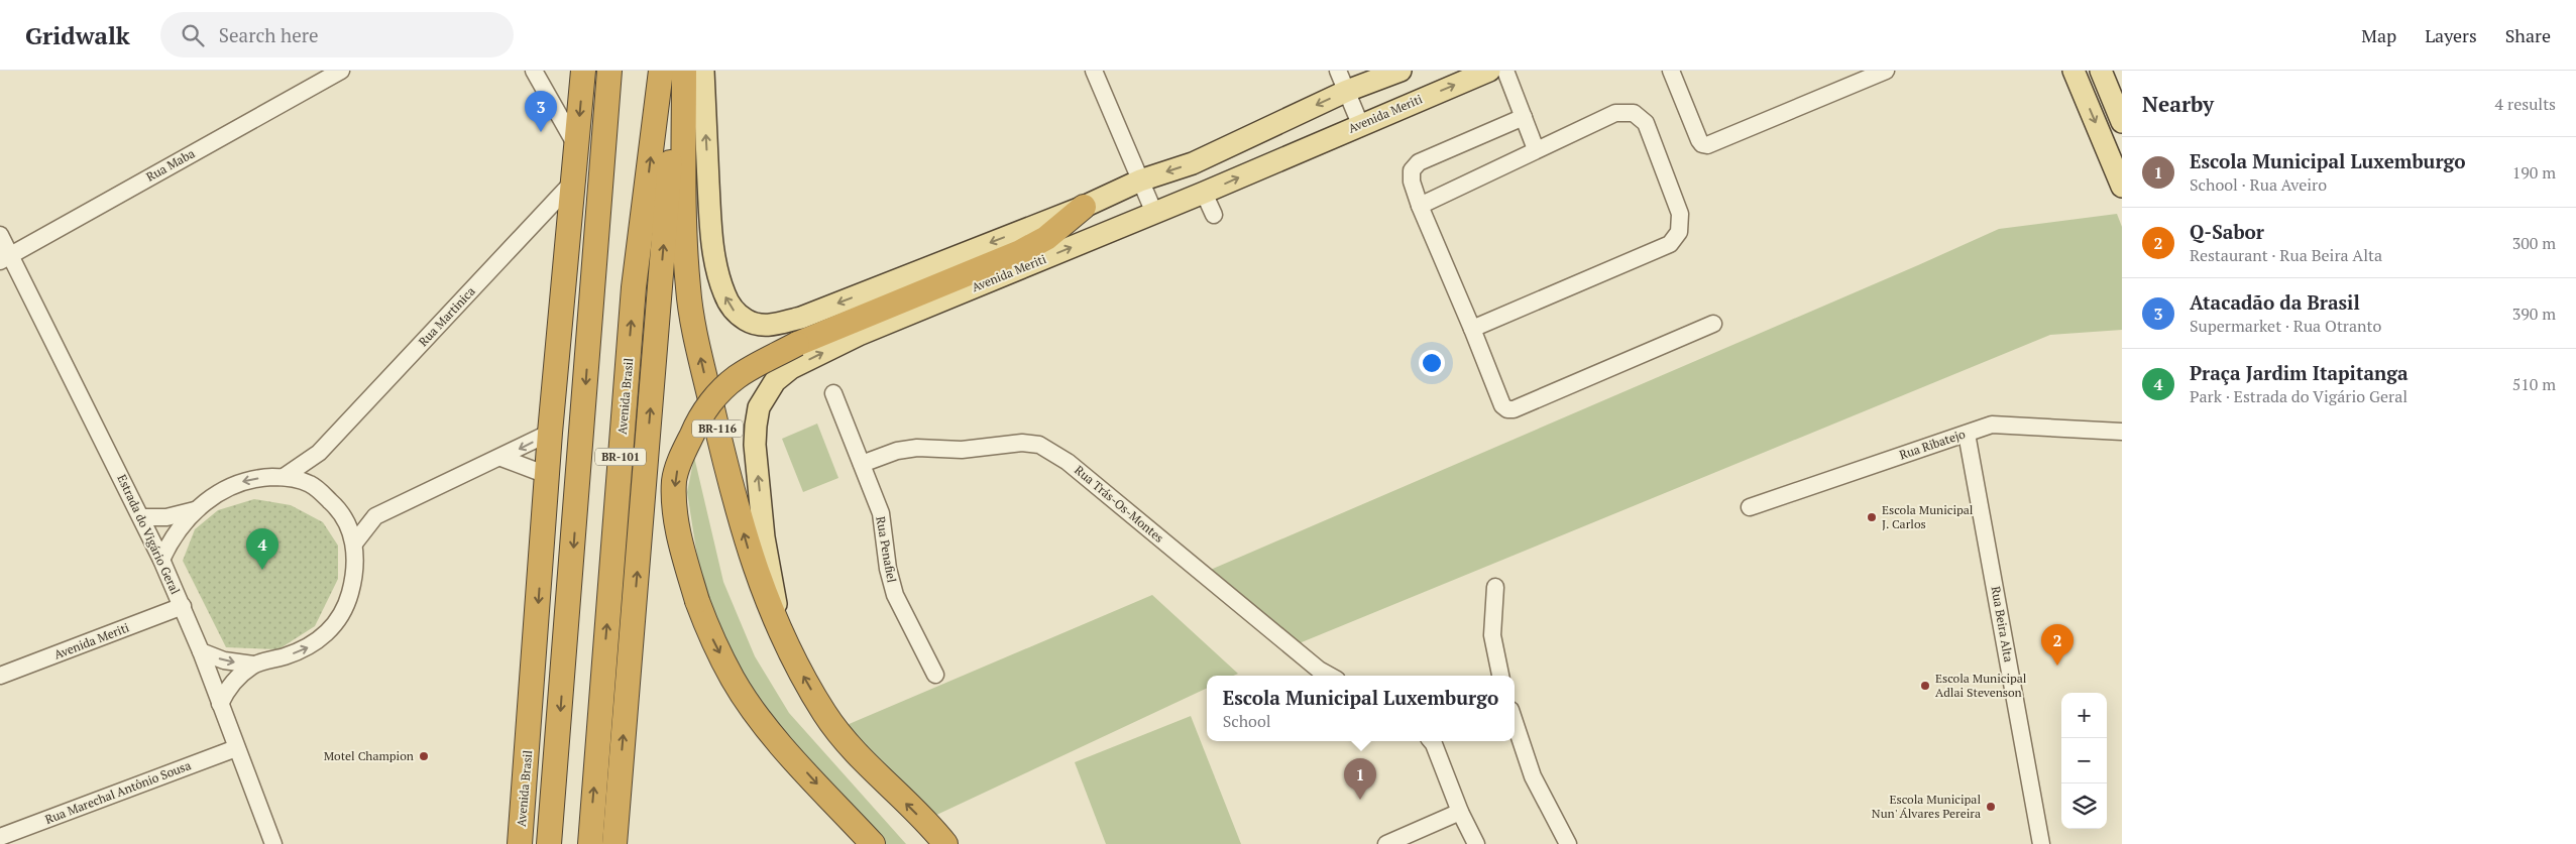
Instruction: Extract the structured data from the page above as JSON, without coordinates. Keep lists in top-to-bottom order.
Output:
{
  "streets": {
    "highway": ["Avenida Brasil", "BR-116", "BR-101"],
    "main road": ["Avenida Meriti"],
    "street": [
      "Rua Maba",
      "Rua Martinica",
      "Rua Ribatejo",
      "Rua Trás-Os-Montes",
      "Estrada do Vigário Geral",
      "Rua Penafiel",
      "Rua Beira Alta",
      "Rua Marechal Antônio Sousa"
    ]
  },
  "crossings": [
    ["Avenida Meriti", "BR-116"],
    ["Avenida Meriti", "Estrada do Vigário Geral"],
    ["Rua Maba", "Estrada do Vigário Geral"],
    ["Rua Martinica", "Avenida Brasil"],
    ["Avenida Brasil", "BR-101"],
    ["Rua Ribatejo", "Rua Beira Alta"],
    ["Rua Trás-Os-Montes", "Rua Penafiel"],
    ["Estrada do Vigário Geral", "Rua Marechal Antônio Sousa"]
  ],
  "one_way": ["Avenida Meriti"],
  "places": [
    "Escola Municipal J. Carlos",
    "Escola Municipal Adlai Stevenson",
    "Motel Champion",
    "Escola Municipal Nun' Álvares Pereira"
  ],
  "page": {
    "header": "Gridwalk",
    "search": "Search here",
    "nav": ["Map", "Layers", "Share"],
    "heading": ["Nearby", "4 results"],
    "pins": [
      "3",
      "4",
      "2",
      "1"
    ],
    "list": [
      {
        "mark": "1",
        "name": "Escola Municipal Luxemburgo",
        "note": "School · Rua Aveiro",
        "value": "190 m"
      },
      {
        "mark": "2",
        "name": "Q-Sabor",
        "note": "Restaurant · Rua Beira Alta",
        "value": "300 m"
      },
      {
        "mark": "3",
        "name": "Atacadão da Brasil",
        "note": "Supermarket · Rua Otranto",
        "value": "390 m"
      },
      {
        "mark": "4",
        "name": "Praça Jardim Itapitanga",
        "note": "Park · Estrada do Vigário Geral",
        "value": "510 m"
      }
    ],
    "popup": ["Escola Municipal Luxemburgo", "School"],
    "map_buttons": ["+", "−"]
  }
}
